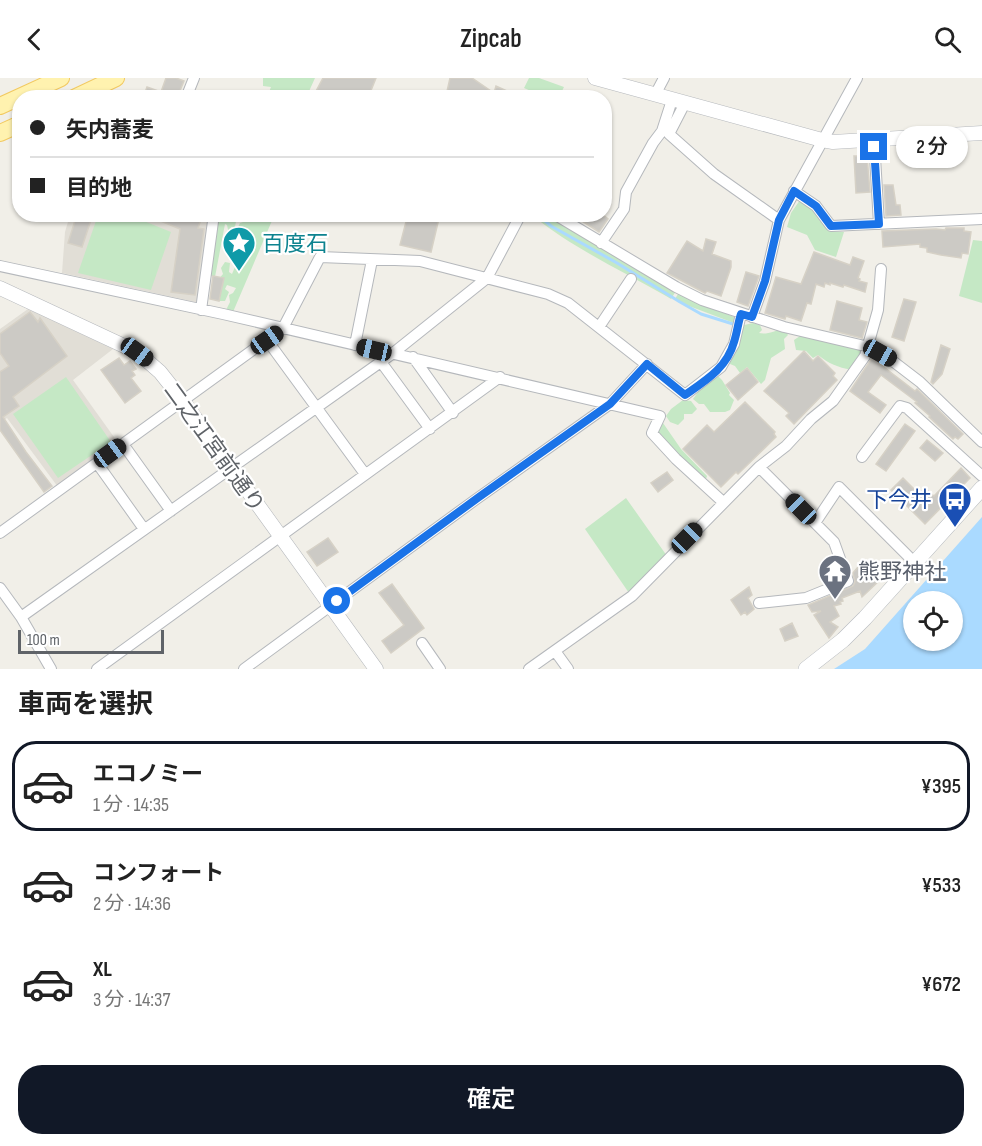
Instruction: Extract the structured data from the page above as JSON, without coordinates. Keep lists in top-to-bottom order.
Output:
{
  "streets": {
    "street": ["二之江宮前通り"]
  },
  "places": {
    "place": ["百度石"],
    "bus stop": ["下今井"],
    "temple": ["熊野神社"]
  },
  "scale_bar": "100 m",
  "page": {
    "header": "Zipcab",
    "banner": ["矢内蕎麦", "目的地"],
    "bubble": "2 分",
    "scale": "100 m",
    "heading": "車両を選択",
    "list": [
      {
        "name": "エコノミー",
        "note": "1 分 · 14:35",
        "value": "¥395"
      },
      {
        "name": "コンフォート",
        "note": "2 分 · 14:36",
        "value": "¥533"
      },
      {
        "name": "XL",
        "note": "3 分 · 14:37",
        "value": "¥672"
      }
    ],
    "buttons": "確定"
  }
}
